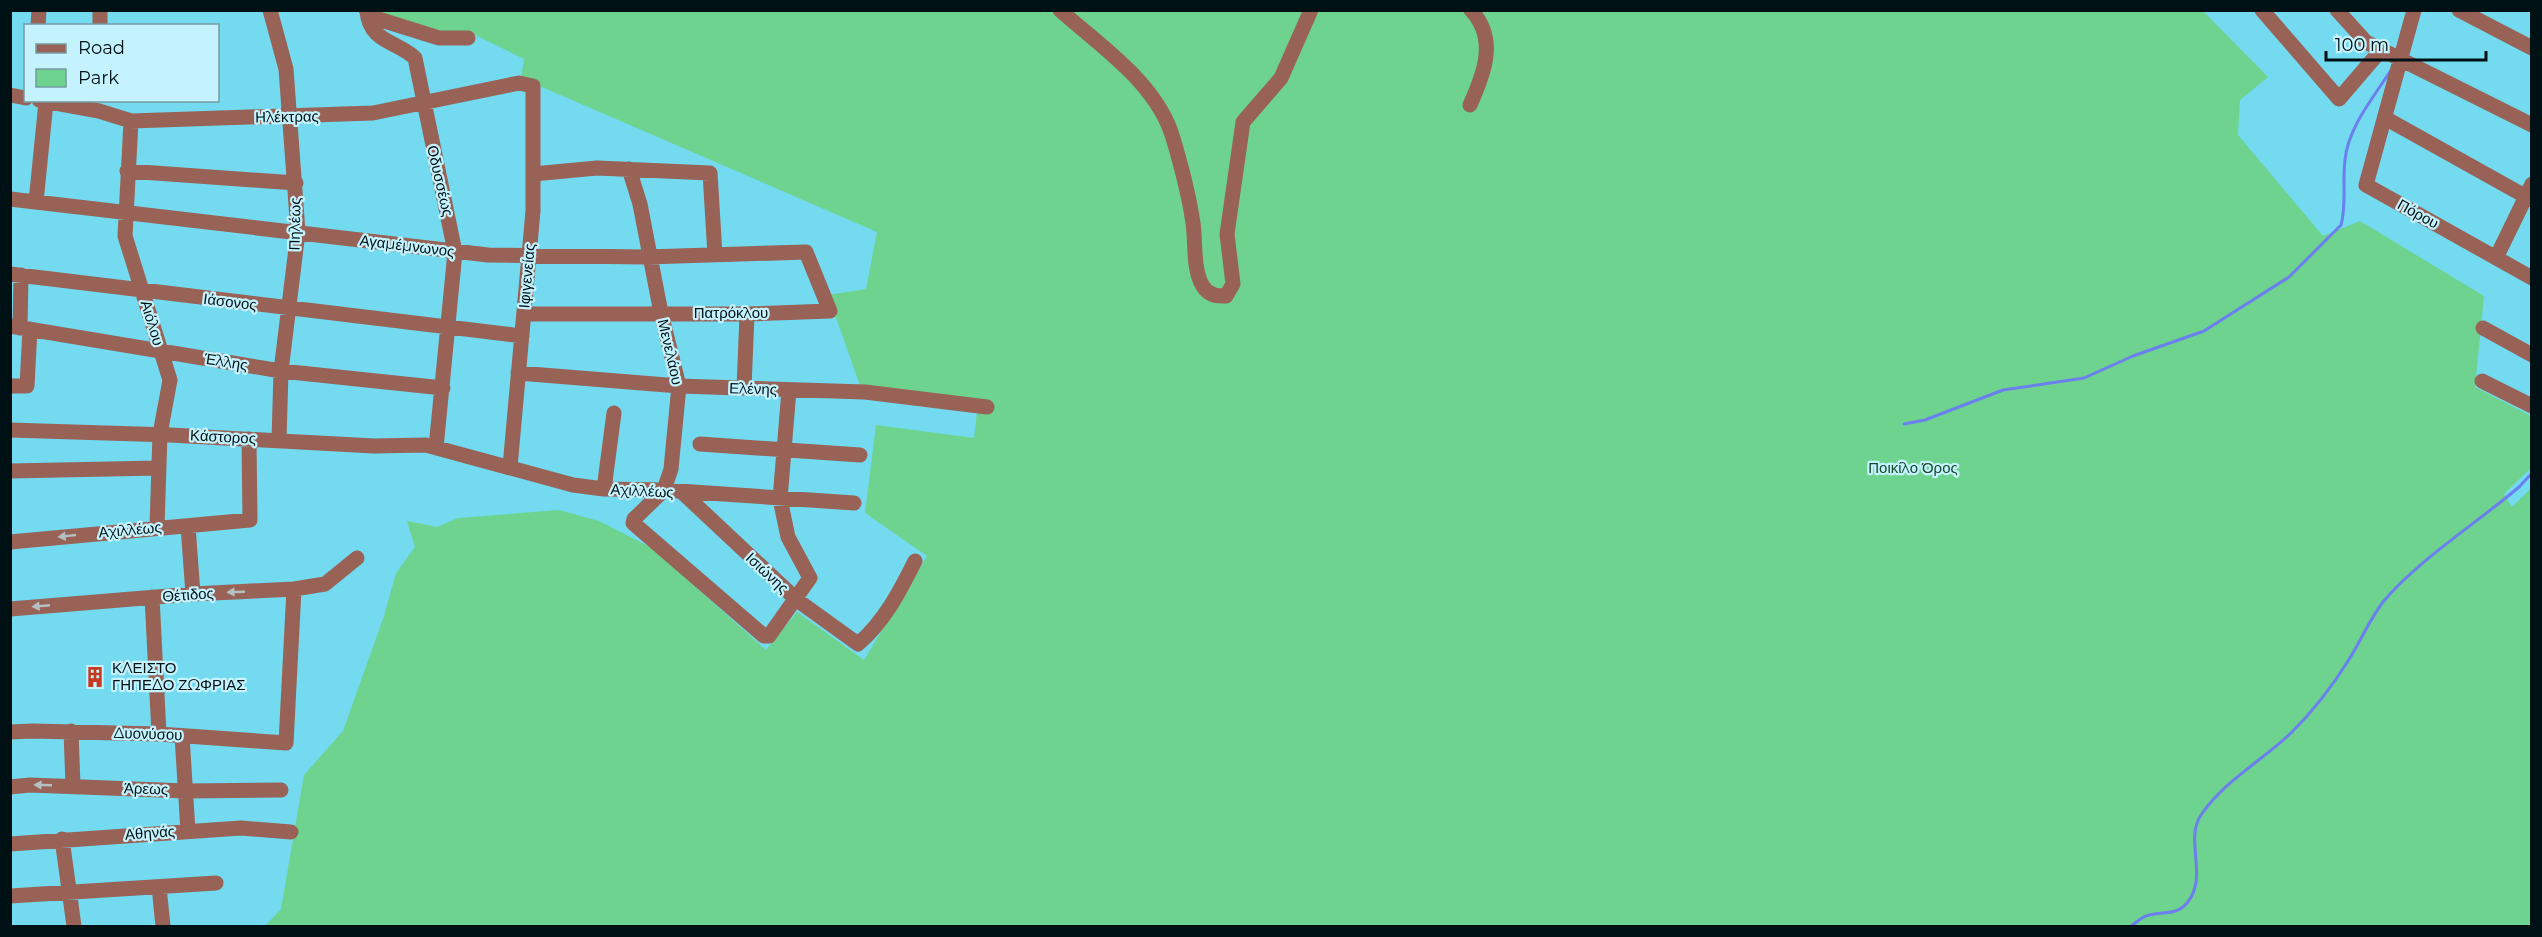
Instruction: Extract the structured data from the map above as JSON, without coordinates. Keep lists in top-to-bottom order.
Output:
{
  "streets": {
    "street": [
      "Ηλέκτρας",
      "Οδυσσέως",
      "Πόρου",
      "Πηλέως",
      "Αγαμέμνωνος",
      "Ιφιγενείας",
      "Ιάσονος",
      "Πατρόκλου",
      "Αιόλου",
      "Μενελάου",
      "Έλλης",
      "Ελένης",
      "Κάστορος",
      "Αχιλλέως",
      "Ισιώνης",
      "Θέτιδος",
      "Δυονύσου",
      "Άρεως",
      "Αθηνάς"
    ]
  },
  "crossings": [
    ["Ηλέκτρας", "Οδυσσέως"],
    ["Ηλέκτρας", "Πηλέως"],
    ["Ηλέκτρας", "Ιφιγενείας"],
    ["Ηλέκτρας", "Αιόλου"],
    ["Οδυσσέως", "Αγαμέμνωνος"],
    ["Οδυσσέως", "Ιάσονος"],
    ["Οδυσσέως", "Έλλης"],
    ["Οδυσσέως", "Κάστορος"],
    ["Οδυσσέως", "Αχιλλέως"],
    ["Πηλέως", "Αγαμέμνωνος"],
    ["Πηλέως", "Ιάσονος"],
    ["Πηλέως", "Έλλης"],
    ["Πηλέως", "Κάστορος"],
    ["Αγαμέμνωνος", "Ιφιγενείας"],
    ["Αγαμέμνωνος", "Πατρόκλου"],
    ["Αγαμέμνωνος", "Αιόλου"],
    ["Αγαμέμνωνος", "Μενελάου"],
    ["Ιφιγενείας", "Ιάσονος"],
    ["Ιφιγενείας", "Πατρόκλου"],
    ["Ιφιγενείας", "Ελένης"],
    ["Ιφιγενείας", "Αχιλλέως"],
    ["Ιάσονος", "Αιόλου"],
    ["Πατρόκλου", "Μενελάου"],
    ["Αιόλου", "Έλλης"],
    ["Αιόλου", "Κάστορος"],
    ["Αιόλου", "Αχιλλέως"],
    ["Μενελάου", "Ελένης"],
    ["Μενελάου", "Αχιλλέως"],
    ["Κάστορος", "Αχιλλέως"],
    ["Αχιλλέως", "Ισιώνης"],
    ["Θέτιδος", "Δυονύσου"]
  ],
  "parks": ["Ποικίλο Όρος"],
  "places": {
    "building": ["ΚΛΕΙΣΤΟ ΓΗΠΕΔΟ ΖΩΦΡΙΑΣ"]
  },
  "legend": ["Road", "Park"],
  "scale_bar": "100 m"
}
